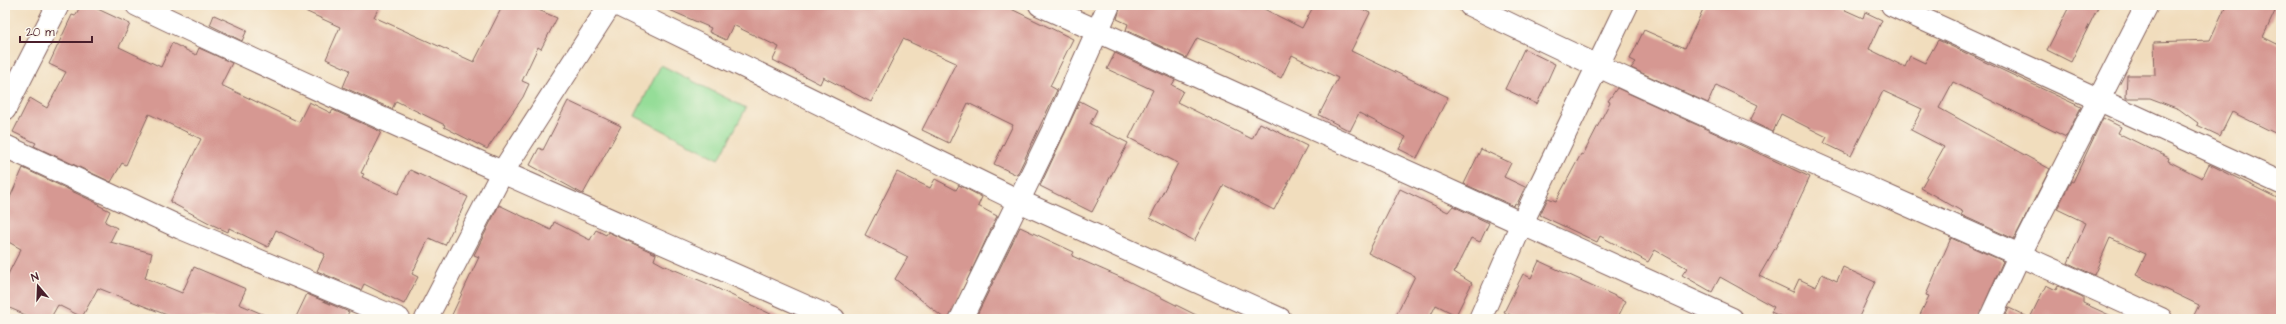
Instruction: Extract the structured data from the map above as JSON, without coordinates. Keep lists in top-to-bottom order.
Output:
{
  "scale_bar": "20 m",
  "north": "top"
}
